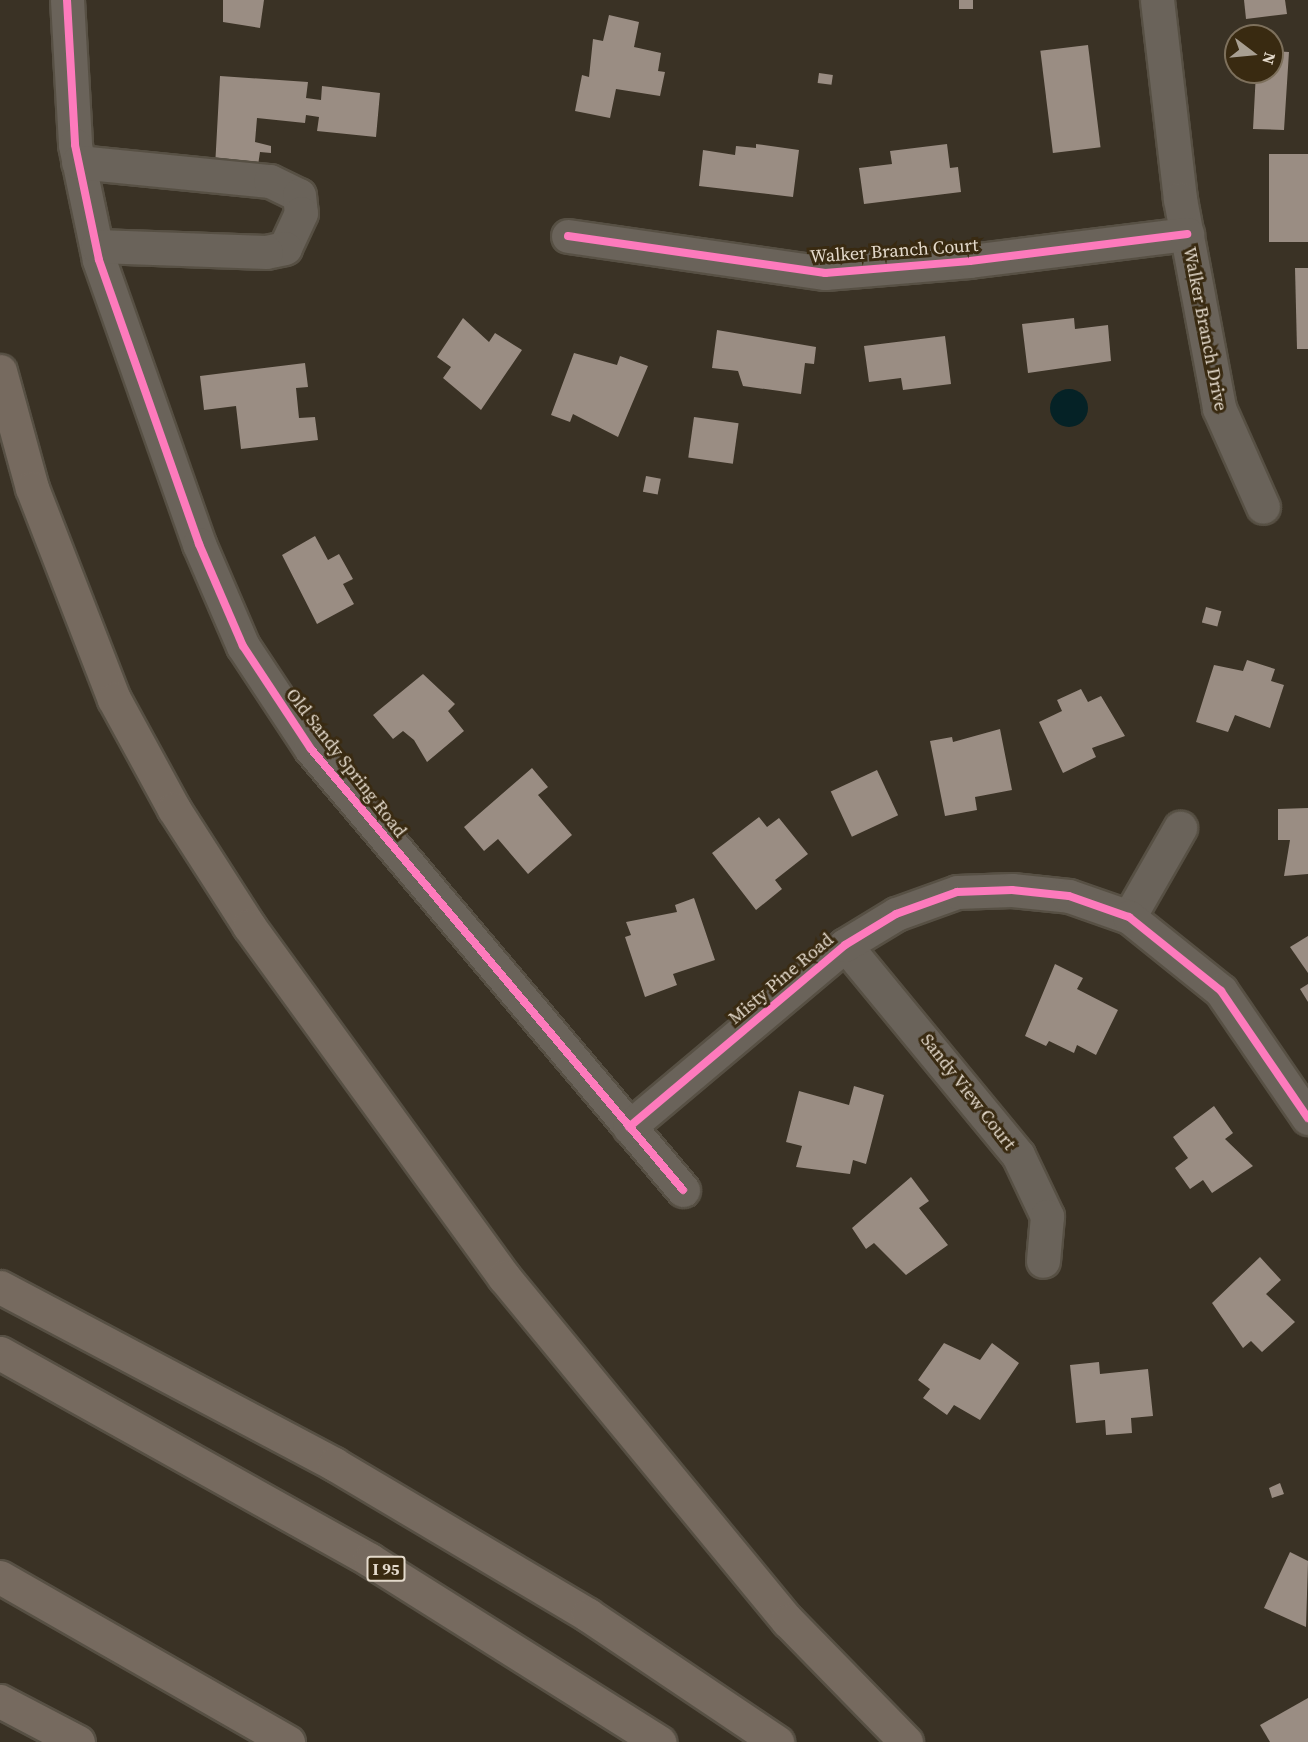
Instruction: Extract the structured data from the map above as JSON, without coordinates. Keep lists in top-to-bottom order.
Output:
{
  "streets": {
    "highway": ["I 95"],
    "street": [
      "Walker Branch Court",
      "Walker Branch Drive",
      "Old Sandy Spring Road",
      "Misty Pine Road",
      "Sandy View Court"
    ]
  },
  "crossings": [
    ["Walker Branch Court", "Walker Branch Drive"],
    ["Old Sandy Spring Road", "Misty Pine Road"],
    ["Misty Pine Road", "Sandy View Court"]
  ],
  "north": "right"
}
